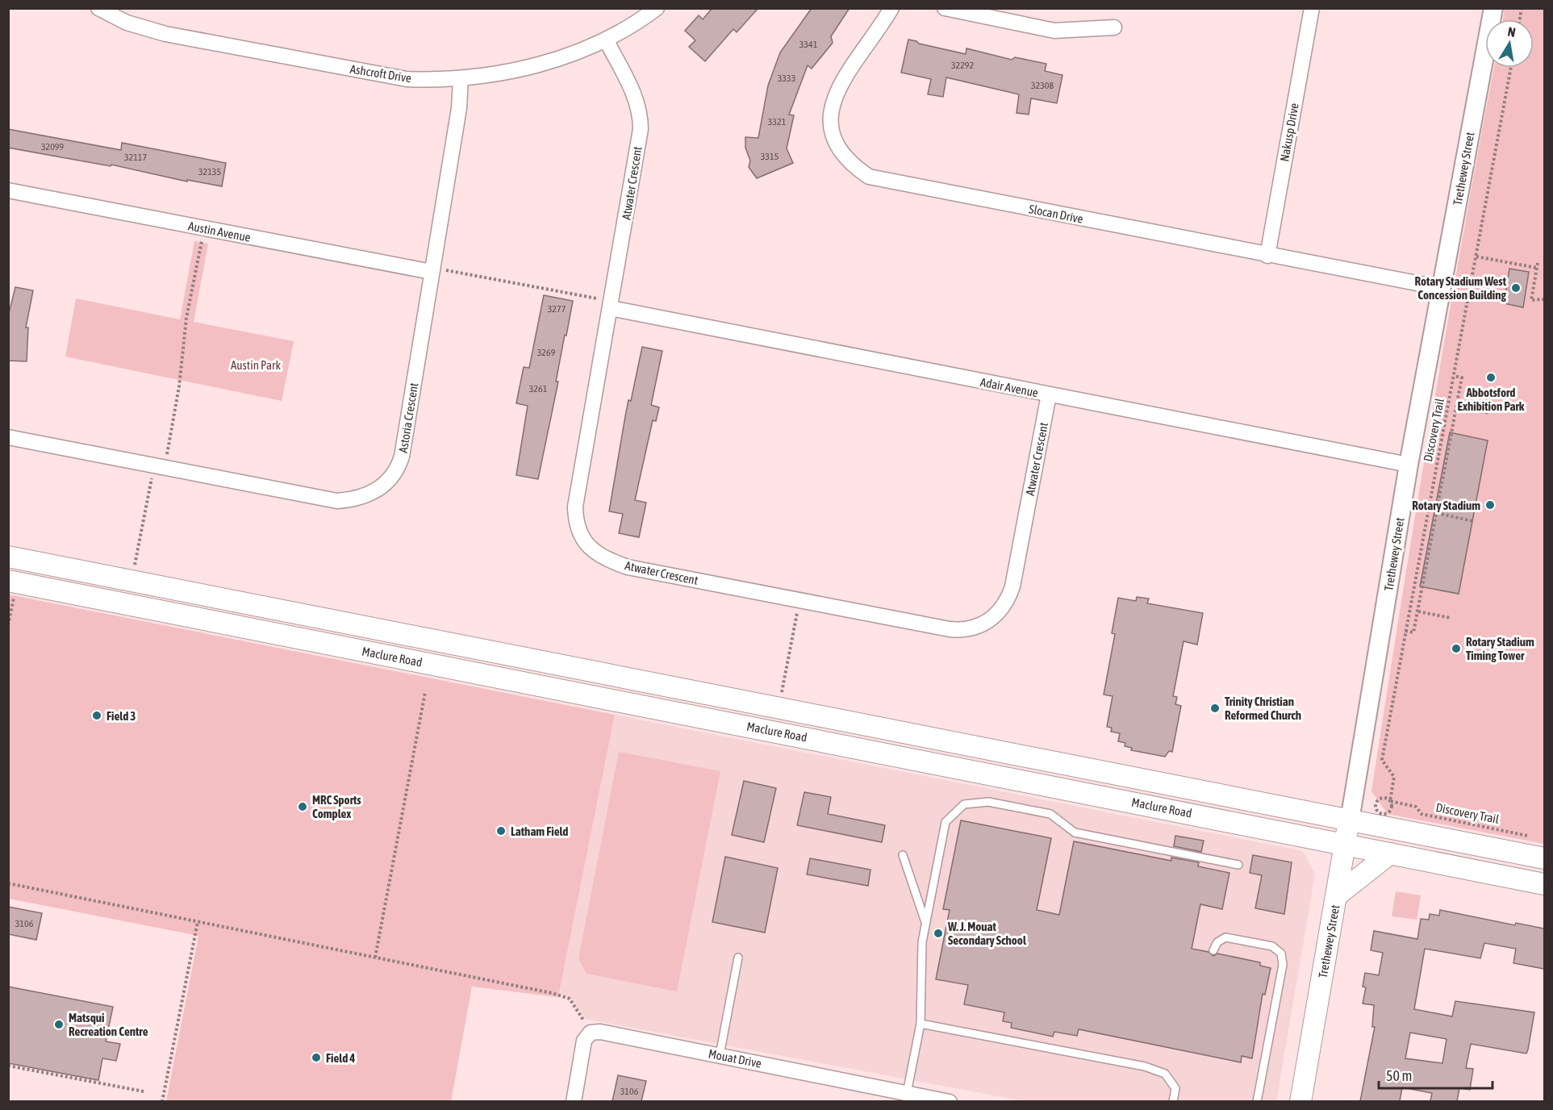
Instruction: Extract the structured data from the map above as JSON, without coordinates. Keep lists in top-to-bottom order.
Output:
{
  "streets": {
    "main road": ["Trethewey Street", "Maclure Road"],
    "street": [
      "Ashcroft Drive",
      "Nakusp Drive",
      "Atwater Crescent",
      "Slocan Drive",
      "Austin Avenue",
      "Adair Avenue",
      "Astoria Crescent",
      "Mouat Drive"
    ],
    "path": ["Discovery Trail"]
  },
  "crossings": [
    ["Ashcroft Drive", "Atwater Crescent"],
    ["Ashcroft Drive", "Astoria Crescent"],
    ["Nakusp Drive", "Slocan Drive"],
    ["Trethewey Street", "Slocan Drive"],
    ["Trethewey Street", "Adair Avenue"],
    ["Trethewey Street", "Maclure Road"],
    ["Atwater Crescent", "Adair Avenue"],
    ["Austin Avenue", "Astoria Crescent"]
  ],
  "parks": ["Austin Park"],
  "places": [
    "Rotary Stadium West Concession Building",
    "Abbotsford Exhibition Park",
    "Rotary Stadium",
    "Rotary Stadium Timing Tower",
    "Trinity Christian Reformed Church",
    "Field 3",
    "MRC Sports Complex",
    "Latham Field",
    "W. J. Mouat Secondary School",
    "Matsqui Recreation Centre",
    "Field 4"
  ],
  "house_numbers": [
    "3341",
    "32292",
    "3333",
    "32308",
    "3321",
    "32099",
    "3315",
    "32117",
    "32135",
    "3277",
    "3269",
    "3261",
    "3106",
    "3106"
  ],
  "scale_bar": "50 m",
  "north": "top"
}
